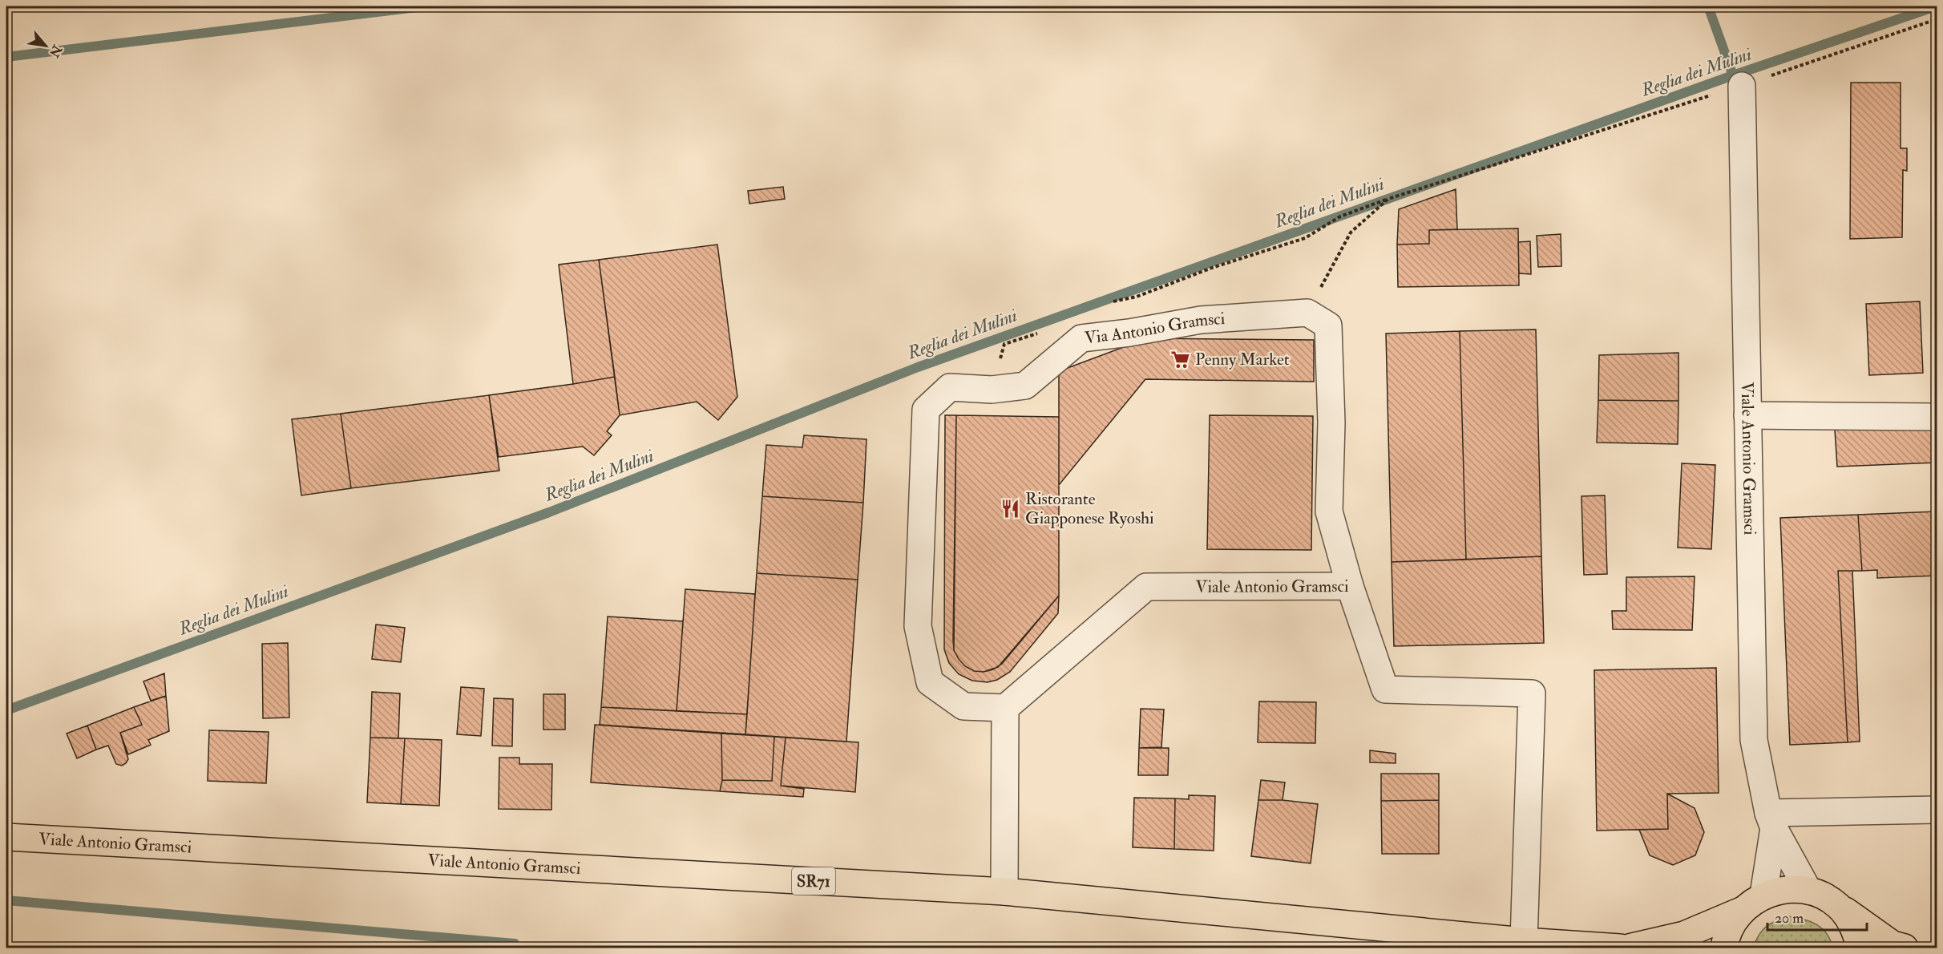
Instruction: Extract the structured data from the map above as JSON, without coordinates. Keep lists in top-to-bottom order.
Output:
{
  "streets": {
    "main road": ["Viale Antonio Gramsci", "SR71"],
    "street": ["Via Antonio Gramsci"]
  },
  "crossings": [
    ["Via Antonio Gramsci", "Viale Antonio Gramsci"]
  ],
  "water": ["Reglia dei Mulini"],
  "places": {
    "supermarket": ["Penny Market"],
    "restaurant": ["Ristorante Giapponese Ryoshi"]
  },
  "scale_bar": "20 m",
  "north": "bottom right"
}
